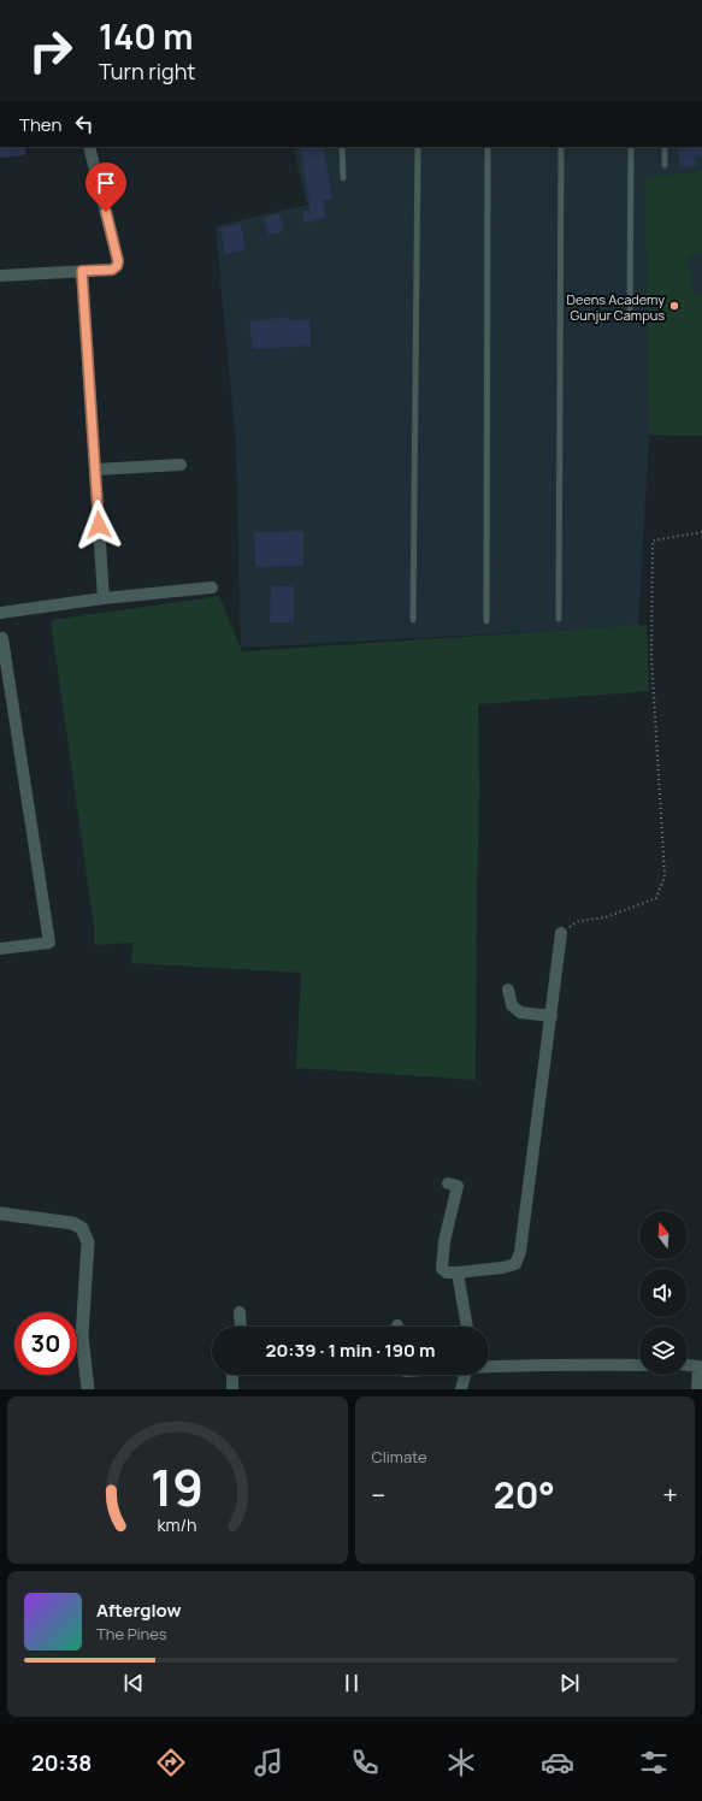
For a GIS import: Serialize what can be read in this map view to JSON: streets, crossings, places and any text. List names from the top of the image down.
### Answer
{
  "places": ["Deens Academy Gunjur Campus"],
  "north": "top",
  "page": {
    "turn": ["140 m", "Turn right"],
    "then": "Then",
    "limit": "30",
    "trip": "20:39 · 1 min · 190 m",
    "tile": "Climate",
    "heat": ["−", "20°", "+"],
    "song": ["Afterglow", "The Pines"],
    "tabs": "20:38",
    "gauge": ["19", "km/h"]
  }
}
